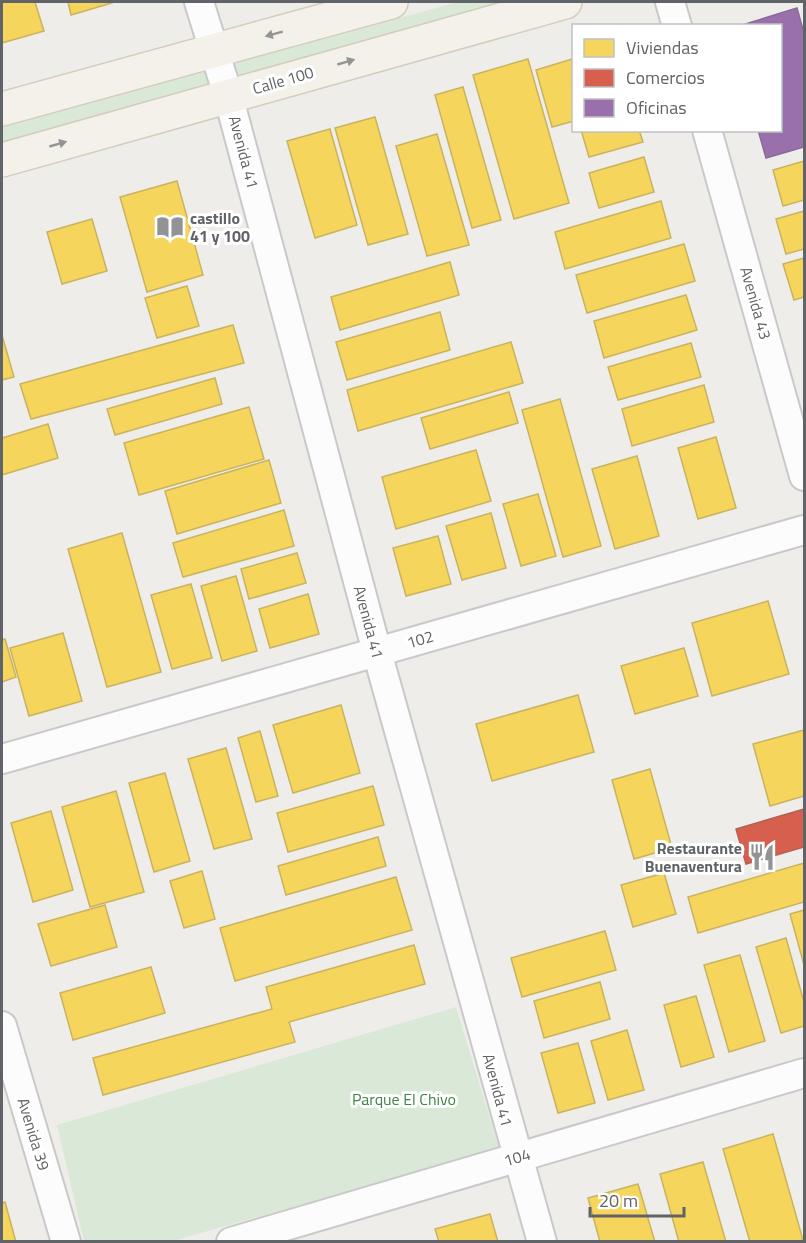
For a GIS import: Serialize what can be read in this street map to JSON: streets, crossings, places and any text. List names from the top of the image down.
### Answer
{
  "streets": {
    "main road": ["Calle 100"],
    "street": [
      "Avenida 41",
      "Avenida 43",
      "102",
      "Avenida 39",
      "104"
    ]
  },
  "crossings": [
    ["Calle 100", "Avenida 41"],
    ["Avenida 41", "102"],
    ["Avenida 41", "104"]
  ],
  "parks": ["Parque El Chivo"],
  "places": {
    "library": ["castillo 41 y 100"],
    "restaurant": ["Restaurante Buenaventura"]
  },
  "legend": ["Viviendas", "Comercios", "Oficinas"],
  "scale_bar": "20 m"
}
